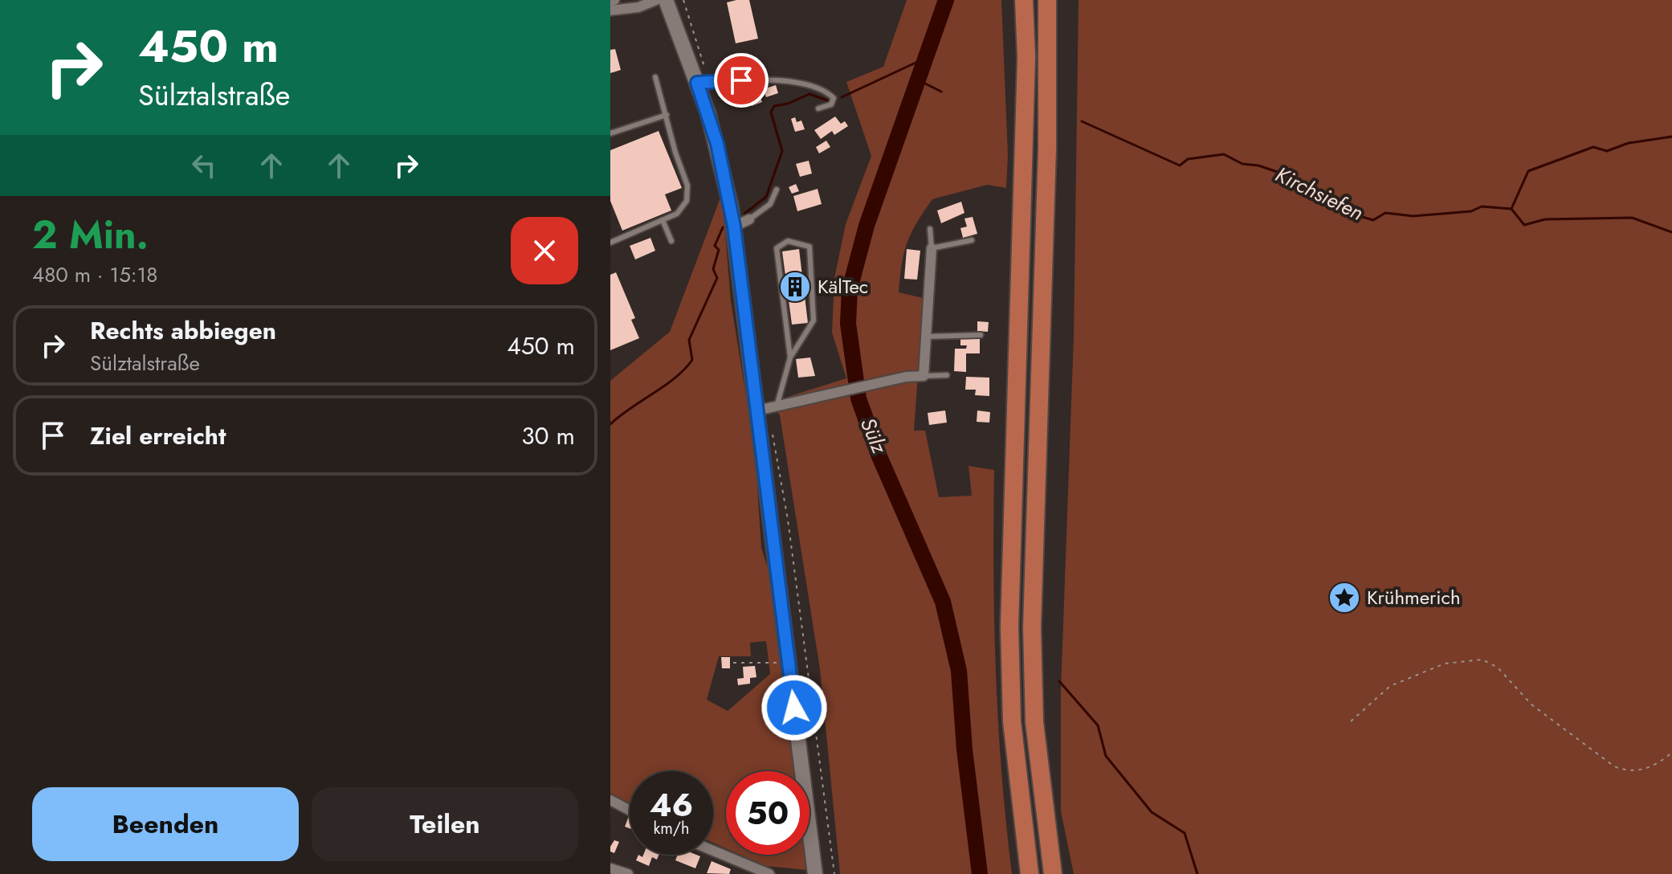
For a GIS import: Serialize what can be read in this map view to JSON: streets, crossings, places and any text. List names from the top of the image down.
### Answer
{
  "water": ["Kirchsiefen", "Sülz"],
  "places": {
    "building": ["KälTec"],
    "place": ["Krühmerich"]
  },
  "page": {
    "turn": ["450 m", "Sülztalstraße"],
    "heading": ["2 Min.", "480 m · 15:18"],
    "list": [
      {
        "name": "Rechts abbiegen",
        "note": "Sülztalstraße",
        "value": "450 m"
      },
      {
        "name": "Ziel erreicht",
        "value": "30 m"
      }
    ],
    "speed": "46 km/h",
    "limit": "50",
    "buttons": ["Beenden", "Teilen"]
  }
}
